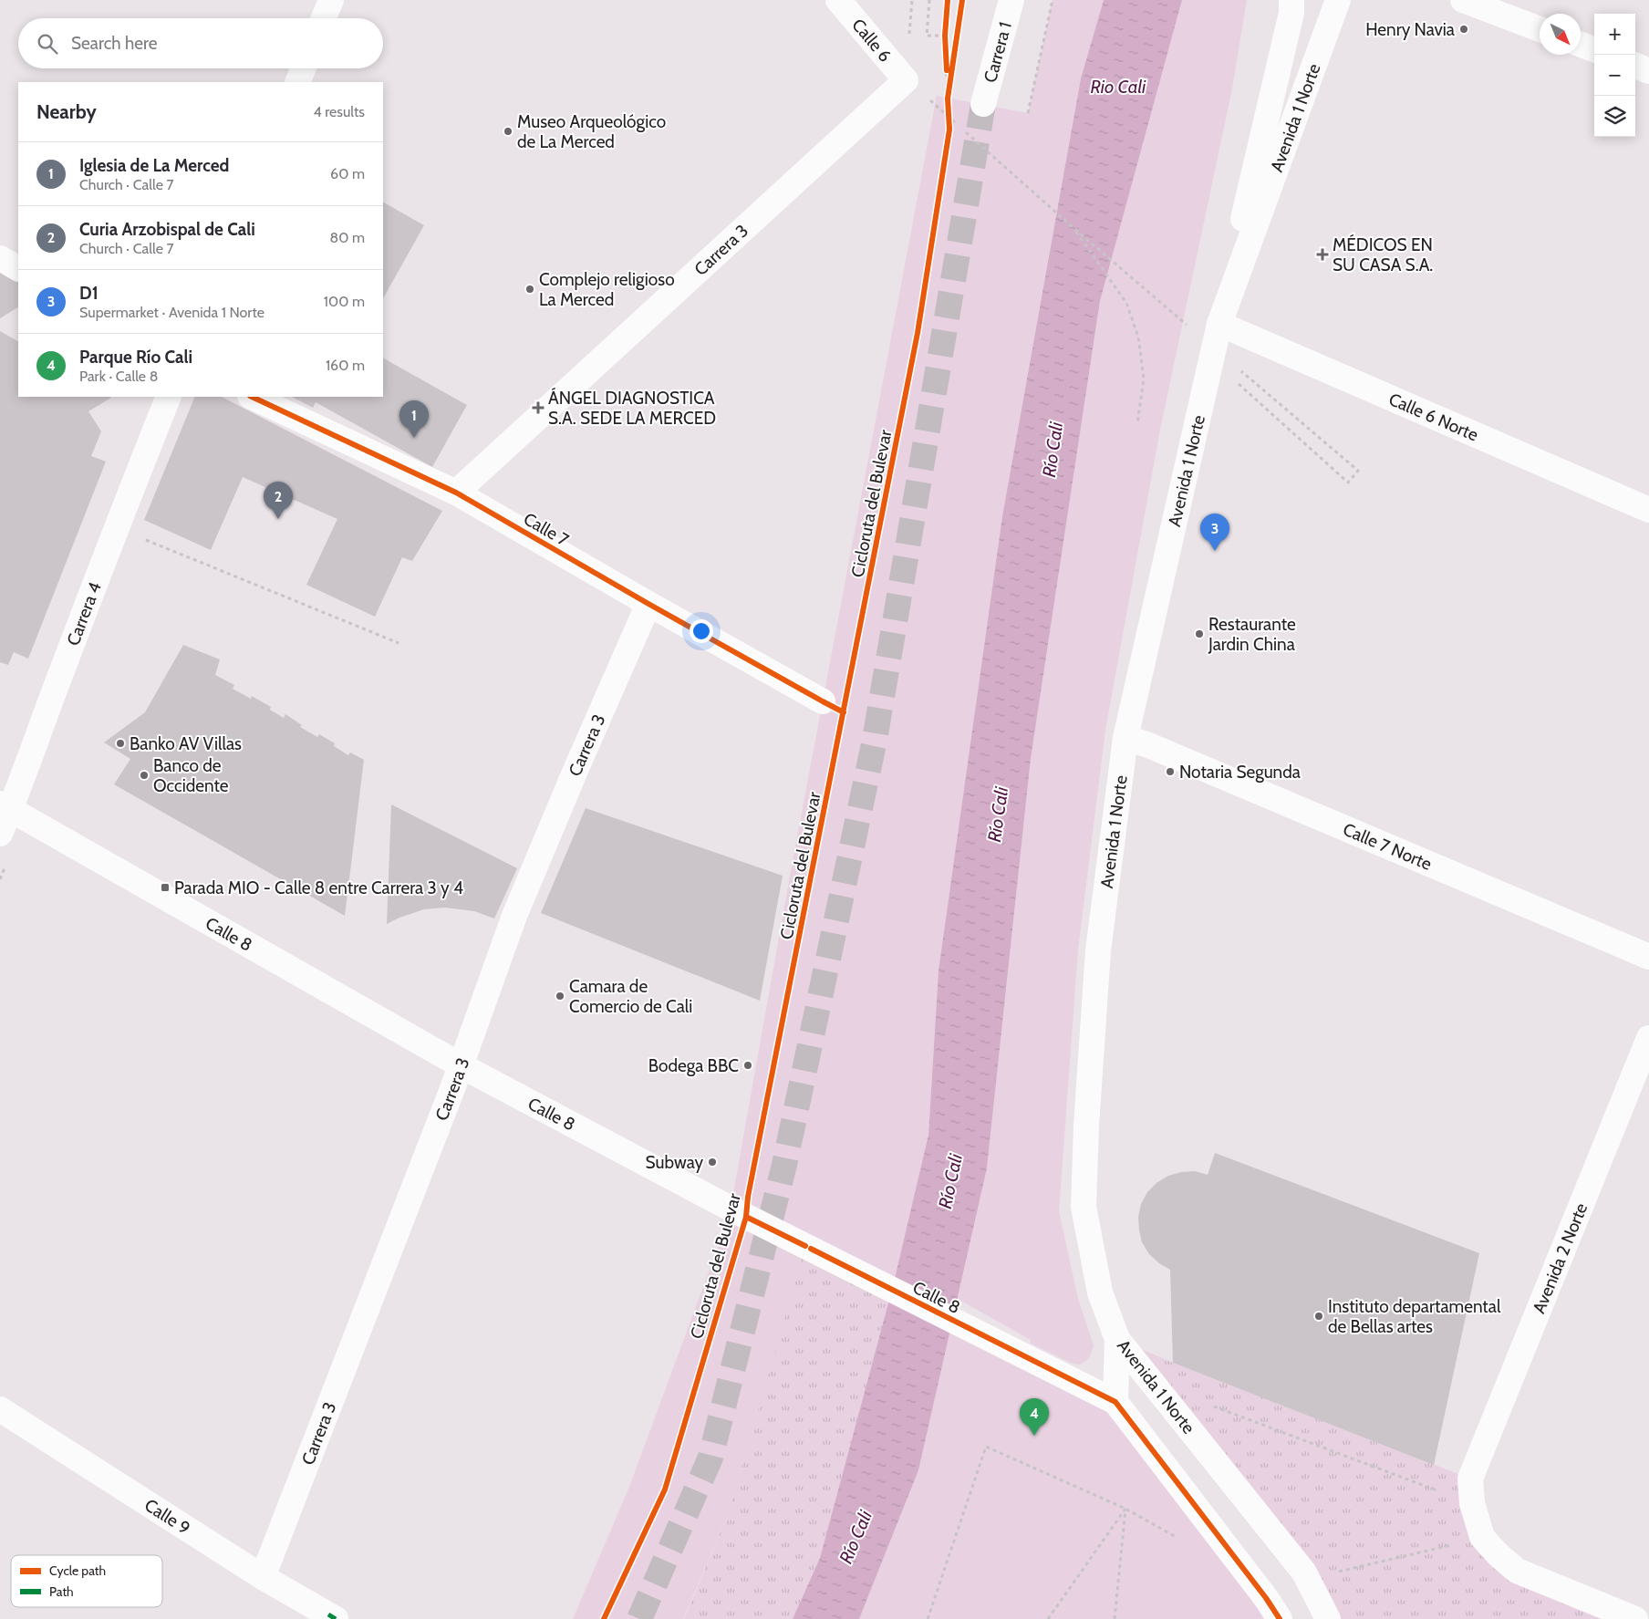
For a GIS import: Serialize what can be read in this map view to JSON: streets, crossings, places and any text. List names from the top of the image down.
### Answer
{
  "streets": {
    "street": [
      "Calle 6",
      "Carrera 1",
      "Avenida 1 Norte",
      "Carrera 3",
      "Calle 6 Norte",
      "Calle 7",
      "Carrera 4",
      "Calle 7 Norte",
      "Calle 8",
      "Avenida 2 Norte",
      "Calle 9"
    ],
    "cycle path": ["Cicloruta del Bulevar"]
  },
  "crossings": [
    ["Calle 6", "Carrera 3"],
    ["Avenida 1 Norte", "Calle 6 Norte"],
    ["Avenida 1 Norte", "Calle 7 Norte"],
    ["Carrera 3", "Calle 7"],
    ["Carrera 3", "Calle 8"],
    ["Carrera 3", "Calle 9"],
    ["Carrera 4", "Calle 8"]
  ],
  "water": ["Rio Cali", "Río Cali"],
  "places": {
    "other": [
      "Henry Navia",
      "Museo Arqueológico de La Merced",
      "Complejo religioso La Merced",
      "Restaurante Jardin China",
      "Banko AV Villas",
      "Notaria Segunda",
      "Banco de Occidente",
      "Camara de Comercio de Cali",
      "Bodega BBC",
      "Subway",
      "Instituto departamental de Bellas artes"
    ],
    "health": ["MÉDICOS EN SU CASA S.A.", "ÁNGEL DIAGNOSTICA S.A. SEDE LA MERCED"],
    "transit": ["Parada MIO - Calle 8 entre Carrera 3 y 4"]
  },
  "legend": ["Cycle path", "Path"],
  "north": "bottom right",
  "page": {
    "map_buttons": ["+", "−"],
    "search": "Search here",
    "heading": ["Nearby", "4 results"],
    "list": [
      {
        "mark": "1",
        "name": "Iglesia de La Merced",
        "note": "Church · Calle 7",
        "value": "60 m"
      },
      {
        "mark": "2",
        "name": "Curia Arzobispal de Cali",
        "note": "Church · Calle 7",
        "value": "80 m"
      },
      {
        "mark": "3",
        "name": "D1",
        "note": "Supermarket · Avenida 1 Norte",
        "value": "100 m"
      },
      {
        "mark": "4",
        "name": "Parque Río Cali",
        "note": "Park · Calle 8",
        "value": "160 m"
      }
    ],
    "pins": [
      "1",
      "2",
      "3",
      "4"
    ]
  }
}
